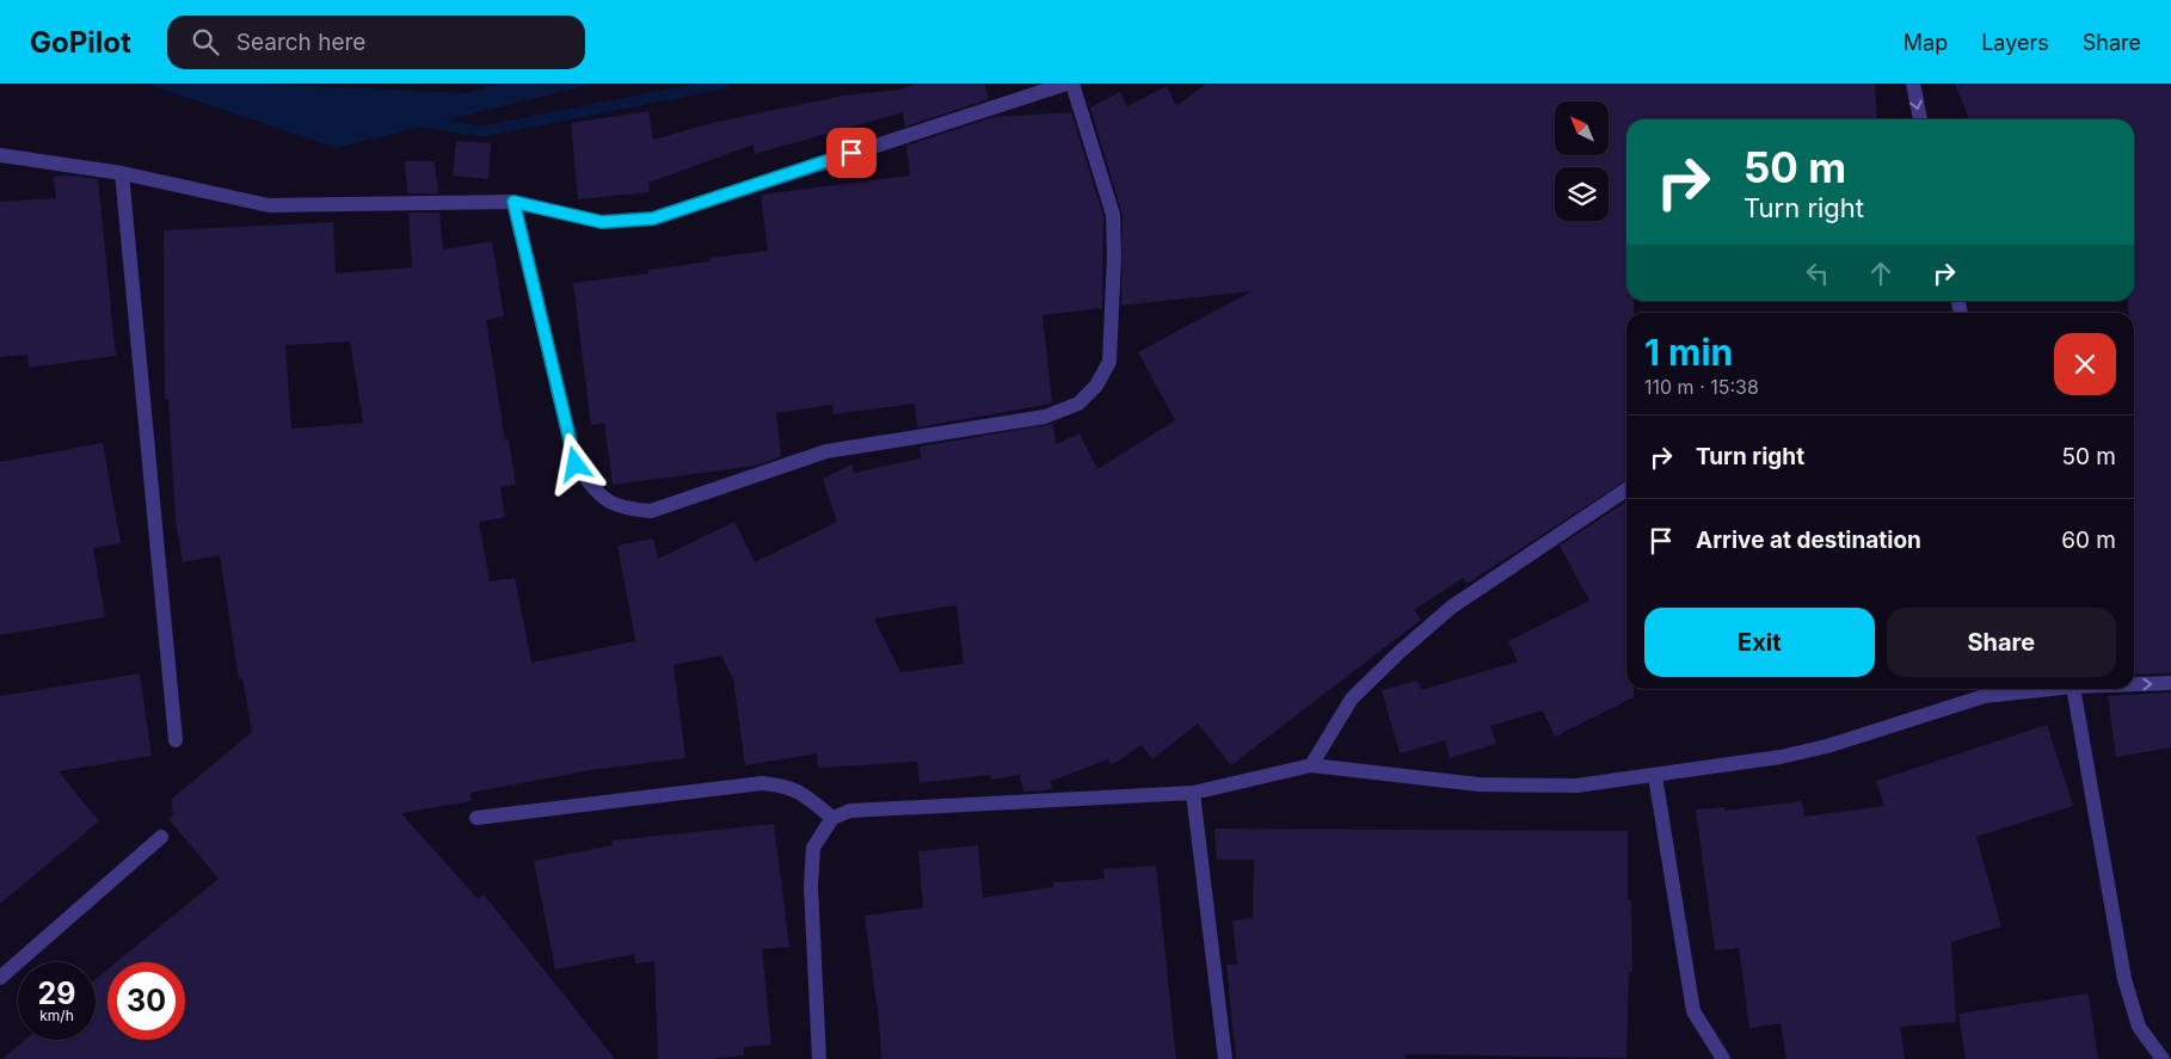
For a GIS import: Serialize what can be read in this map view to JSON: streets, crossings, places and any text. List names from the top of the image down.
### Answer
{
  "north": "top left",
  "page": {
    "header": "GoPilot",
    "search": "Search here",
    "nav": ["Map", "Layers", "Share"],
    "turn": ["50 m", "Turn right"],
    "heading": ["1 min", "110 m · 15:38"],
    "list": [
      {
        "name": "Turn right",
        "value": "50 m"
      },
      {
        "name": "Arrive at destination",
        "value": "60 m"
      }
    ],
    "buttons": ["Exit", "Share"],
    "speed": "29 km/h",
    "limit": "30"
  }
}
